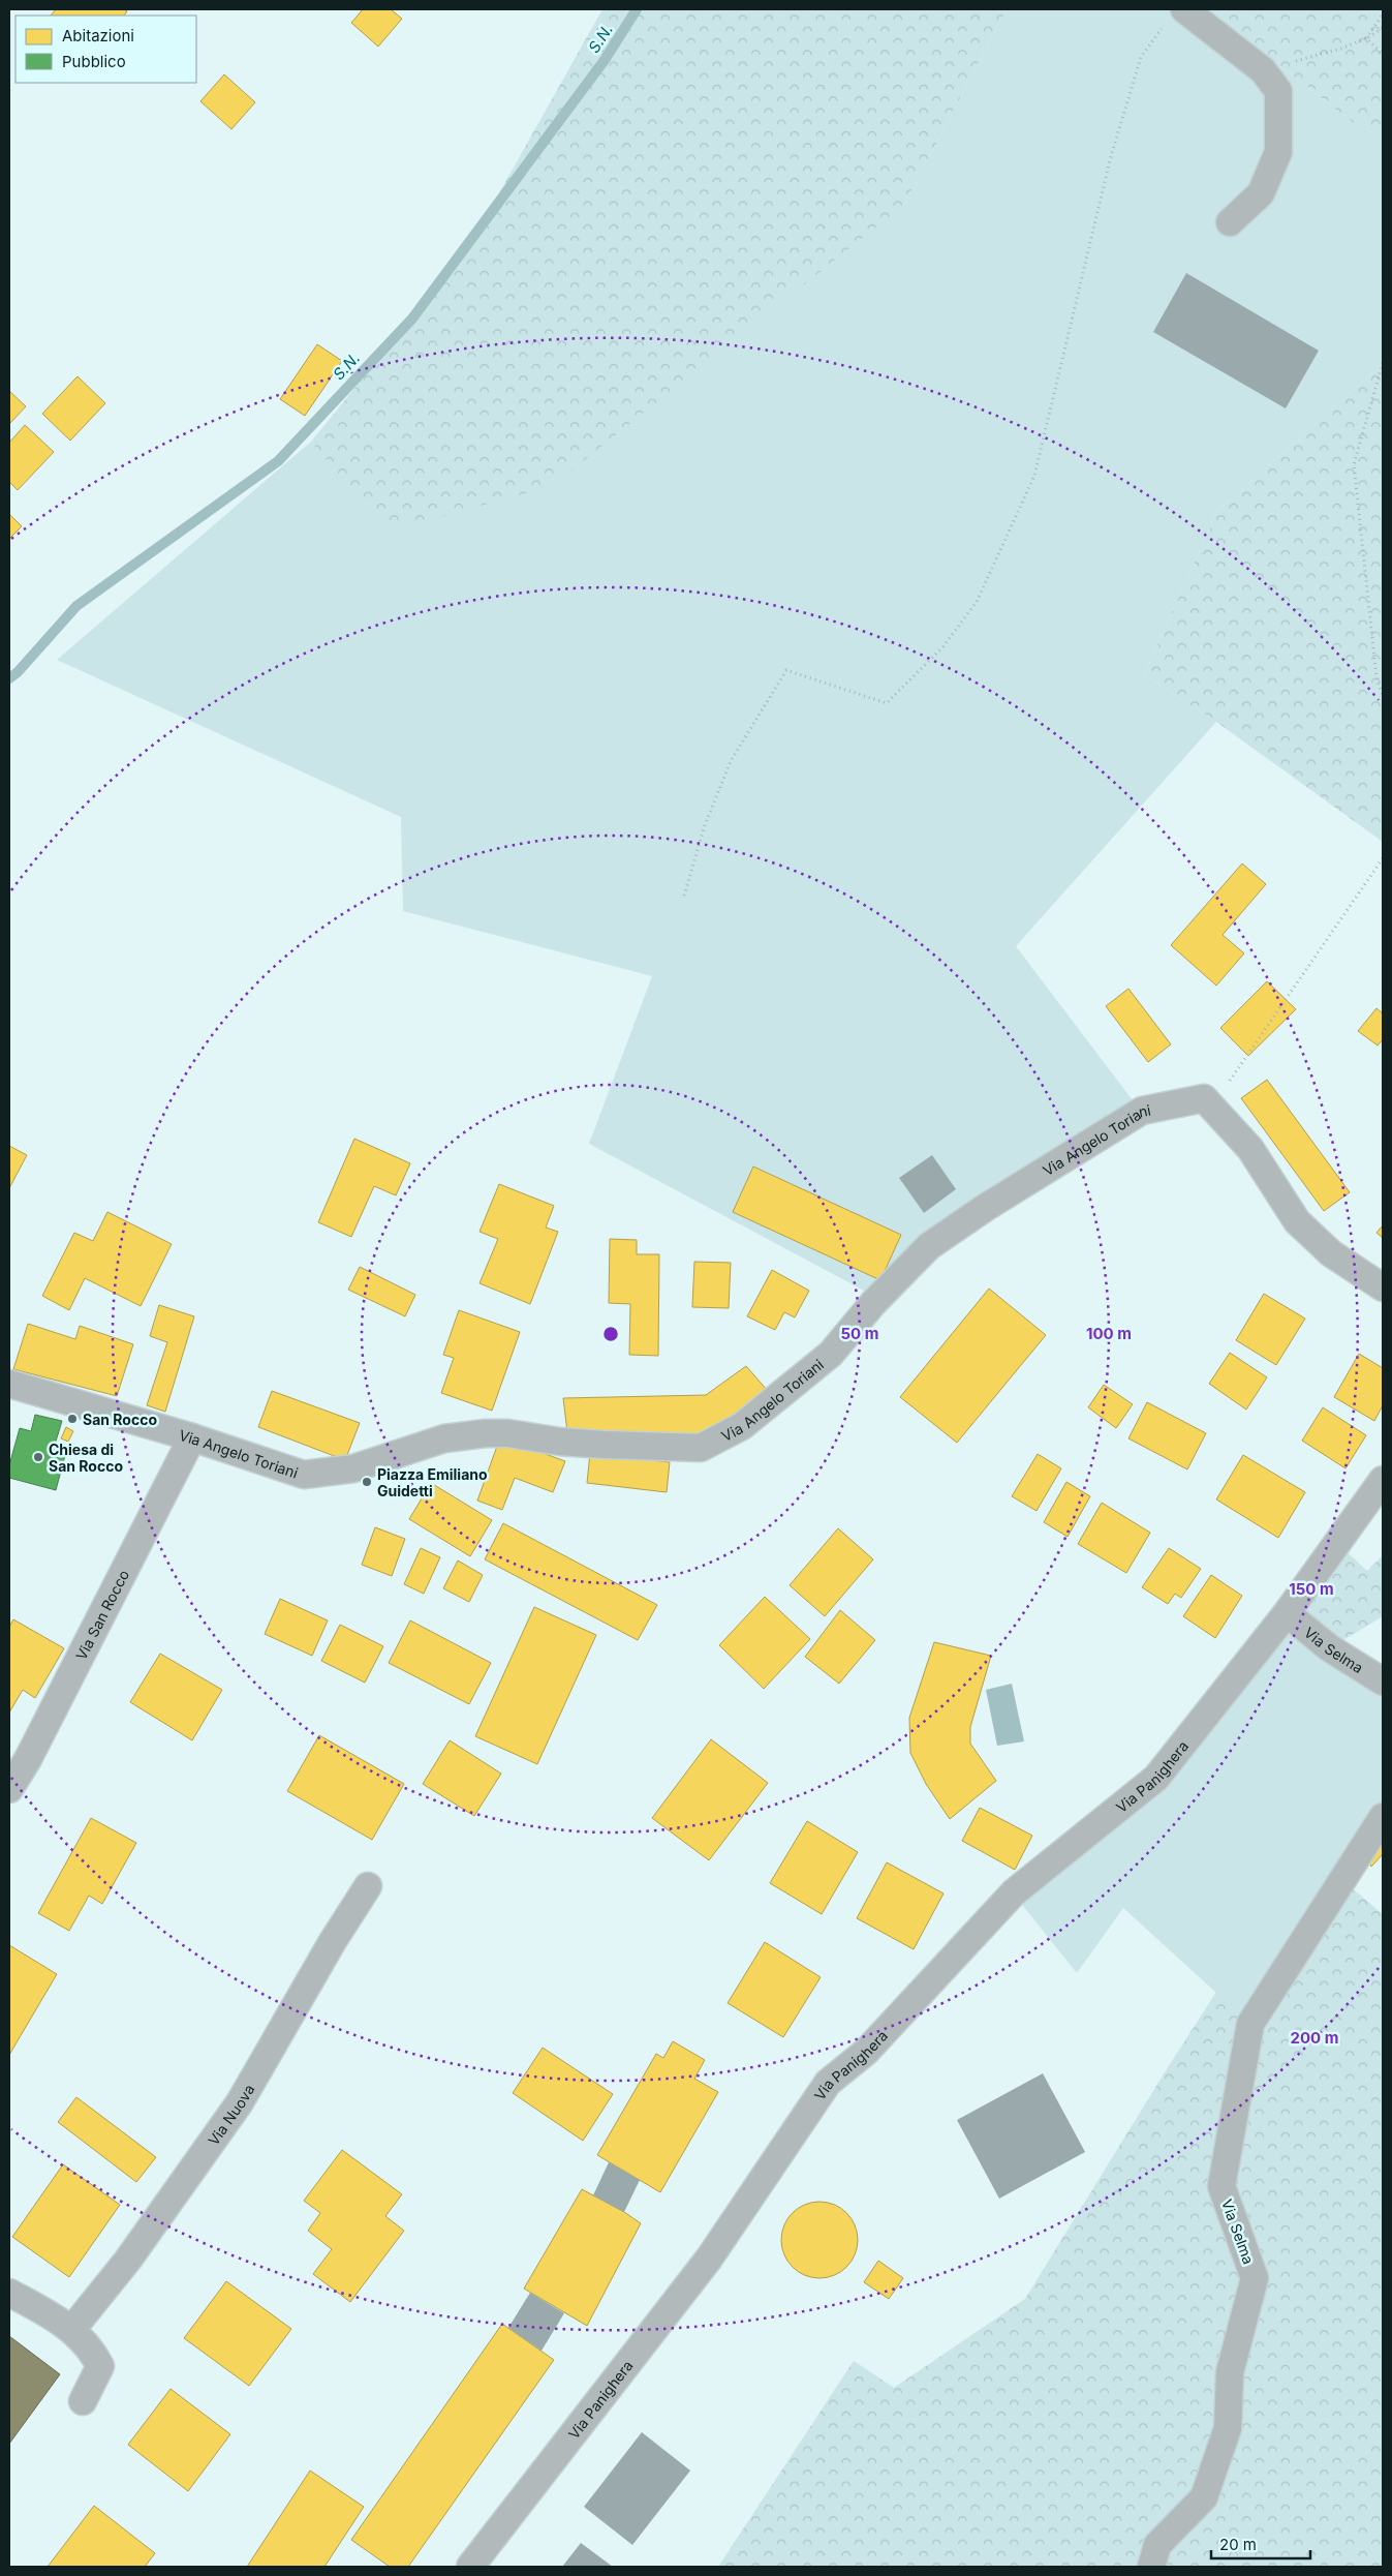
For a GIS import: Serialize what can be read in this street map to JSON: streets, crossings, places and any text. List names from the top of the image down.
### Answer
{
  "streets": {
    "street": [
      "Via Angelo Toriani",
      "Via San Rocco",
      "Via Selma",
      "Via Panighera",
      "Via Nuova"
    ]
  },
  "crossings": [
    ["Via Angelo Toriani", "Via San Rocco"],
    ["Via Selma", "Via Panighera"]
  ],
  "water": ["S.N."],
  "places": ["San Rocco", "Chiesa di San Rocco", "Piazza Emiliano Guidetti"],
  "legend": ["Abitazioni", "Pubblico"],
  "scale_bar": "20 m",
  "rings": [
    "50 m",
    "100 m",
    "150 m",
    "200 m"
  ]
}
